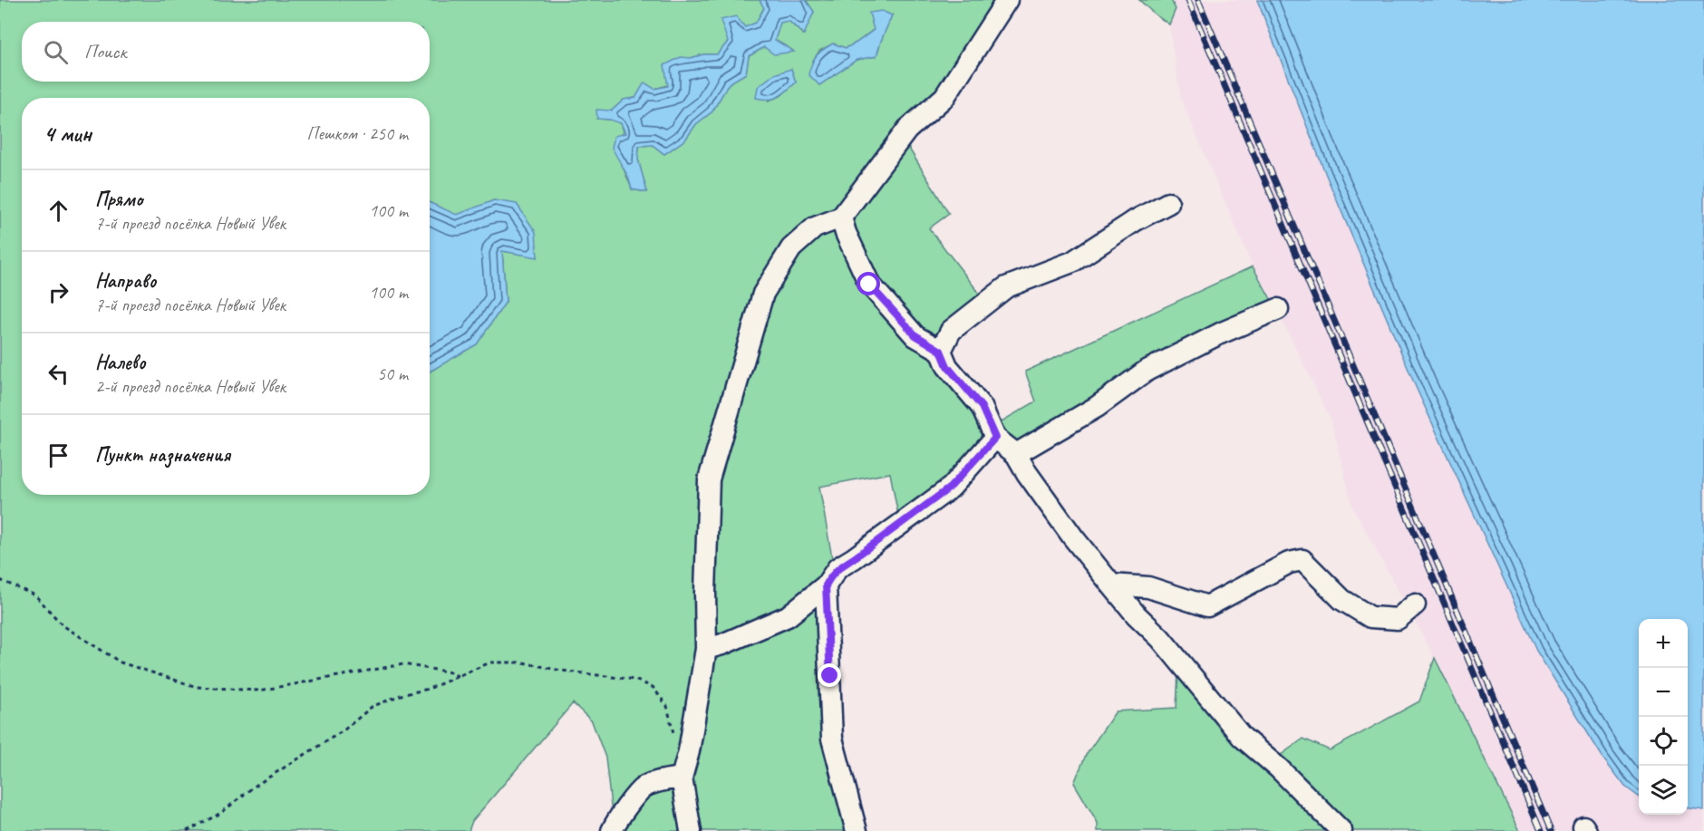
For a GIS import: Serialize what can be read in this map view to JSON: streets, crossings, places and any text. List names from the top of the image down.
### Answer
{
  "page": {
    "search": "Поиск",
    "heading": ["4 мин", "Пешком · 250 m"],
    "list": [
      ["Прямо", "7-й проезд посёлка Новый Увек", "100 m"],
      ["Направо", "7-й проезд посёлка Новый Увек", "100 m"],
      ["Налево", "2-й проезд посёлка Новый Увек", "50 m"],
      "Пункт назначения"
    ],
    "map_buttons": ["+", "−"]
  }
}
